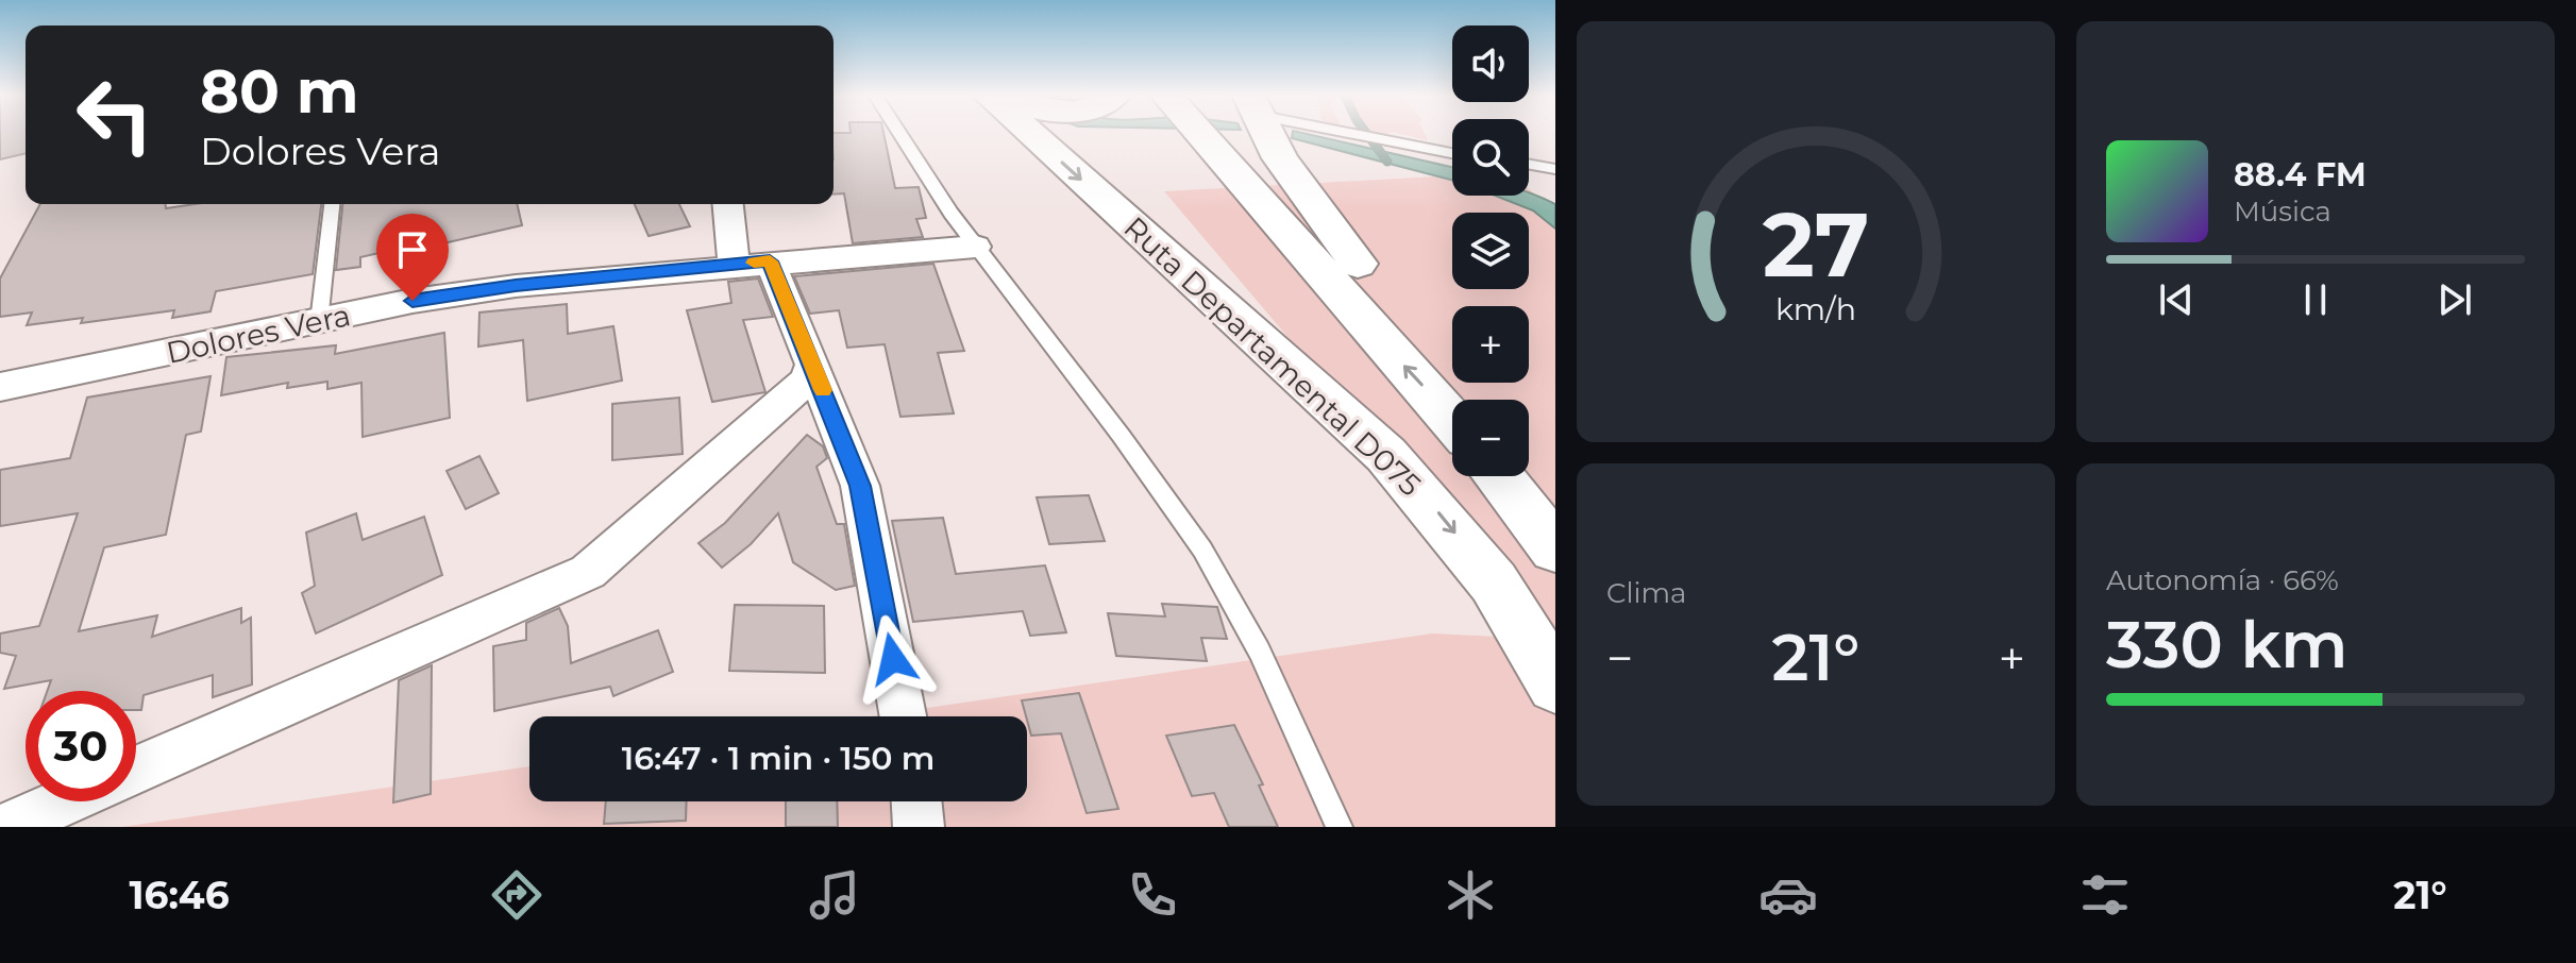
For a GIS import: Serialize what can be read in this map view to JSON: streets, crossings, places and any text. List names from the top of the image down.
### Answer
{
  "streets": {
    "main road": ["Ruta Departamental D075"],
    "street": ["Dolores Vera"]
  },
  "page": {
    "map_buttons": ["+", "−"],
    "turn": ["80 m", "Dolores Vera"],
    "song": ["88.4 FM", "Música"],
    "tile": [
      "Clima",
      ["Autonomía · 66%", "330 km"]
    ],
    "heat": ["−", "21°", "+"],
    "limit": "30",
    "trip": "16:47 · 1 min · 150 m",
    "tabs": ["16:46", "21°"],
    "gauge": ["27", "km/h"]
  }
}
